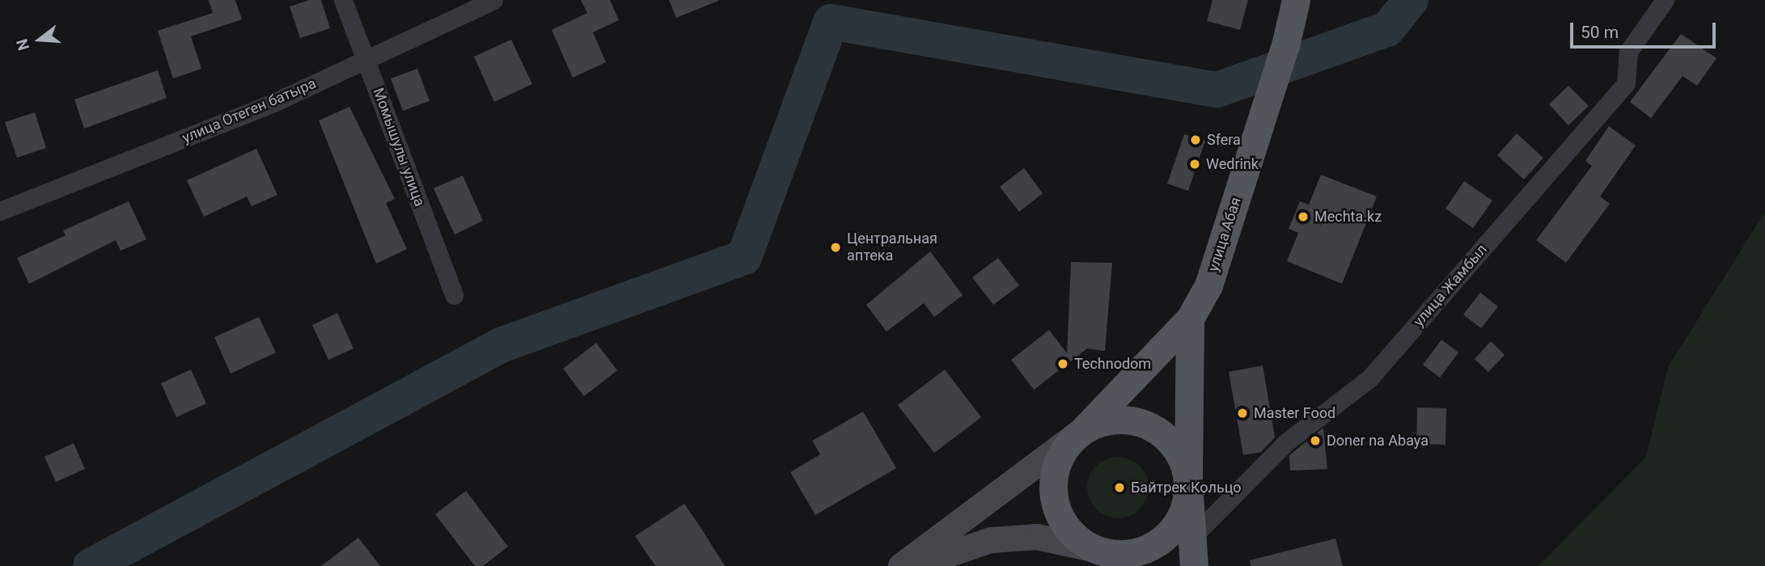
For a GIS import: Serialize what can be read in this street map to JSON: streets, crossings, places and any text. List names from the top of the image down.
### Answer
{
  "streets": {
    "main road": ["улица Абая"],
    "street": ["улица Отеген батыра", "Момышулы улица", "улица Жамбыл"]
  },
  "crossings": [
    ["улица Отеген батыра", "Момышулы улица"]
  ],
  "places": [
    "Sfera",
    "Wedrink",
    "Mechta.kz",
    "Центральная аптека",
    "Technodom",
    "Master Food",
    "Doner na Abaya",
    "Байтрек Кольцо"
  ],
  "scale_bar": "50 m",
  "north": "left"
}
